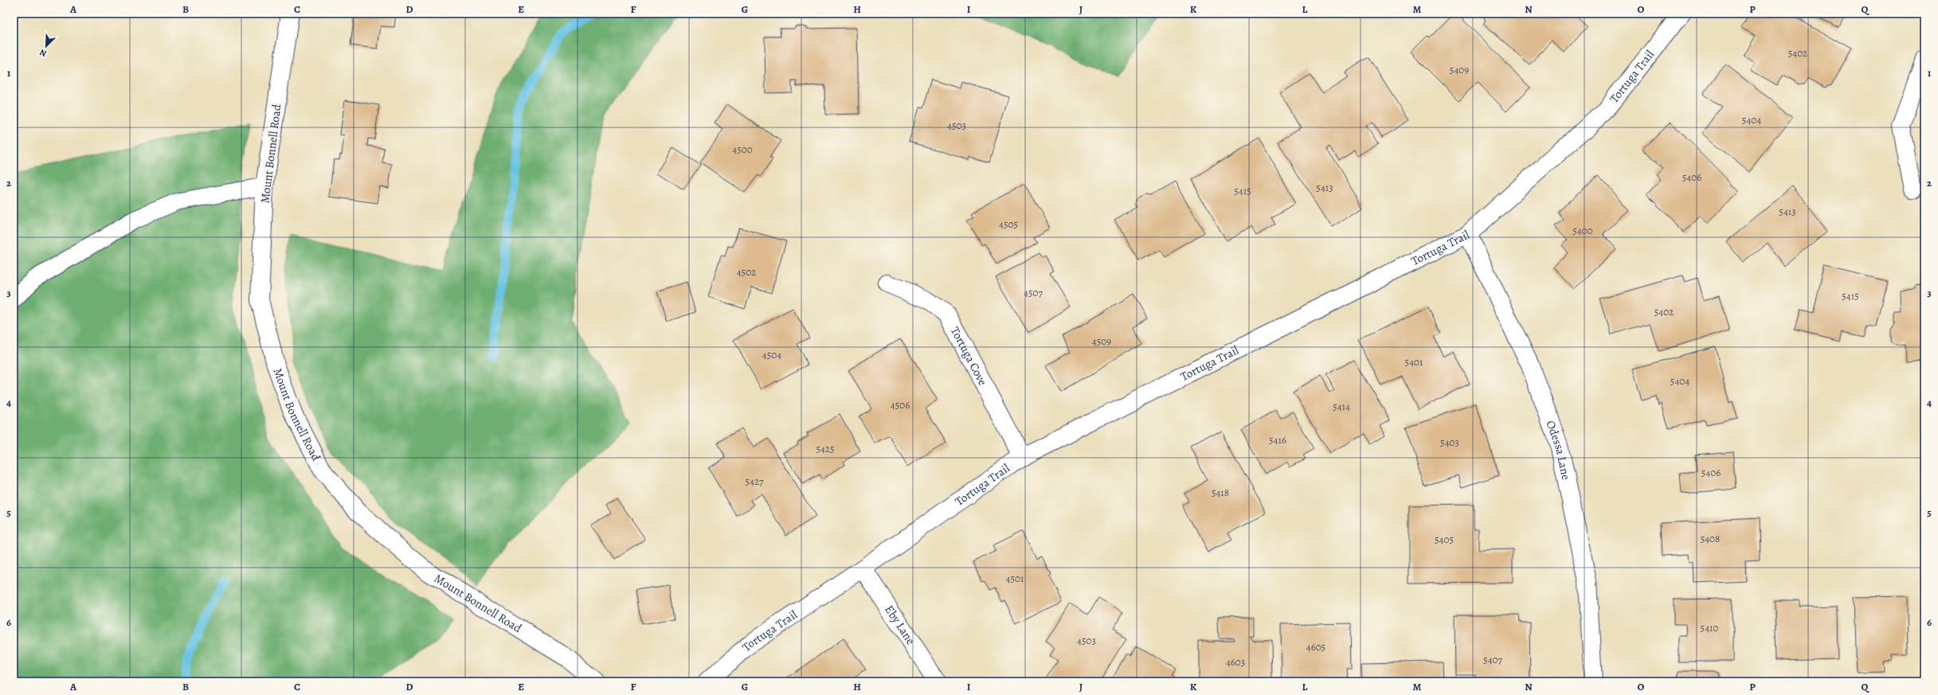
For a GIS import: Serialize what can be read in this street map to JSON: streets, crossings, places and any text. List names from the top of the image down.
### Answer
{
  "streets": {
    "street": [
      "Tortuga Trail",
      "Mount Bonnell Road",
      "Tortuga Cove",
      "Odessa Lane",
      "Eby Lane"
    ]
  },
  "crossings": [
    ["Tortuga Trail", "Tortuga Cove"],
    ["Tortuga Trail", "Odessa Lane"],
    ["Tortuga Trail", "Eby Lane"]
  ],
  "house_numbers": [
    "5402",
    "5409",
    "5404",
    "4503",
    "4500",
    "5406",
    "5413",
    "5415",
    "5413",
    "4505",
    "5400",
    "4502",
    "4507",
    "5415",
    "5402",
    "4509",
    "4504",
    "5401",
    "5404",
    "4506",
    "5414",
    "5416",
    "5403",
    "5425",
    "5406",
    "5427",
    "5418",
    "5408",
    "5405",
    "4501",
    "5410",
    "4503",
    "4605",
    "5407",
    "4603"
  ],
  "north": "bottom left",
  "grid": {
    "columns": [
      "A",
      "B",
      "C",
      "D",
      "E",
      "F",
      "G",
      "H",
      "I",
      "J",
      "K",
      "L",
      "M",
      "N",
      "O",
      "P",
      "Q"
    ],
    "rows": [
      "1",
      "2",
      "3",
      "4",
      "5",
      "6"
    ]
  }
}
